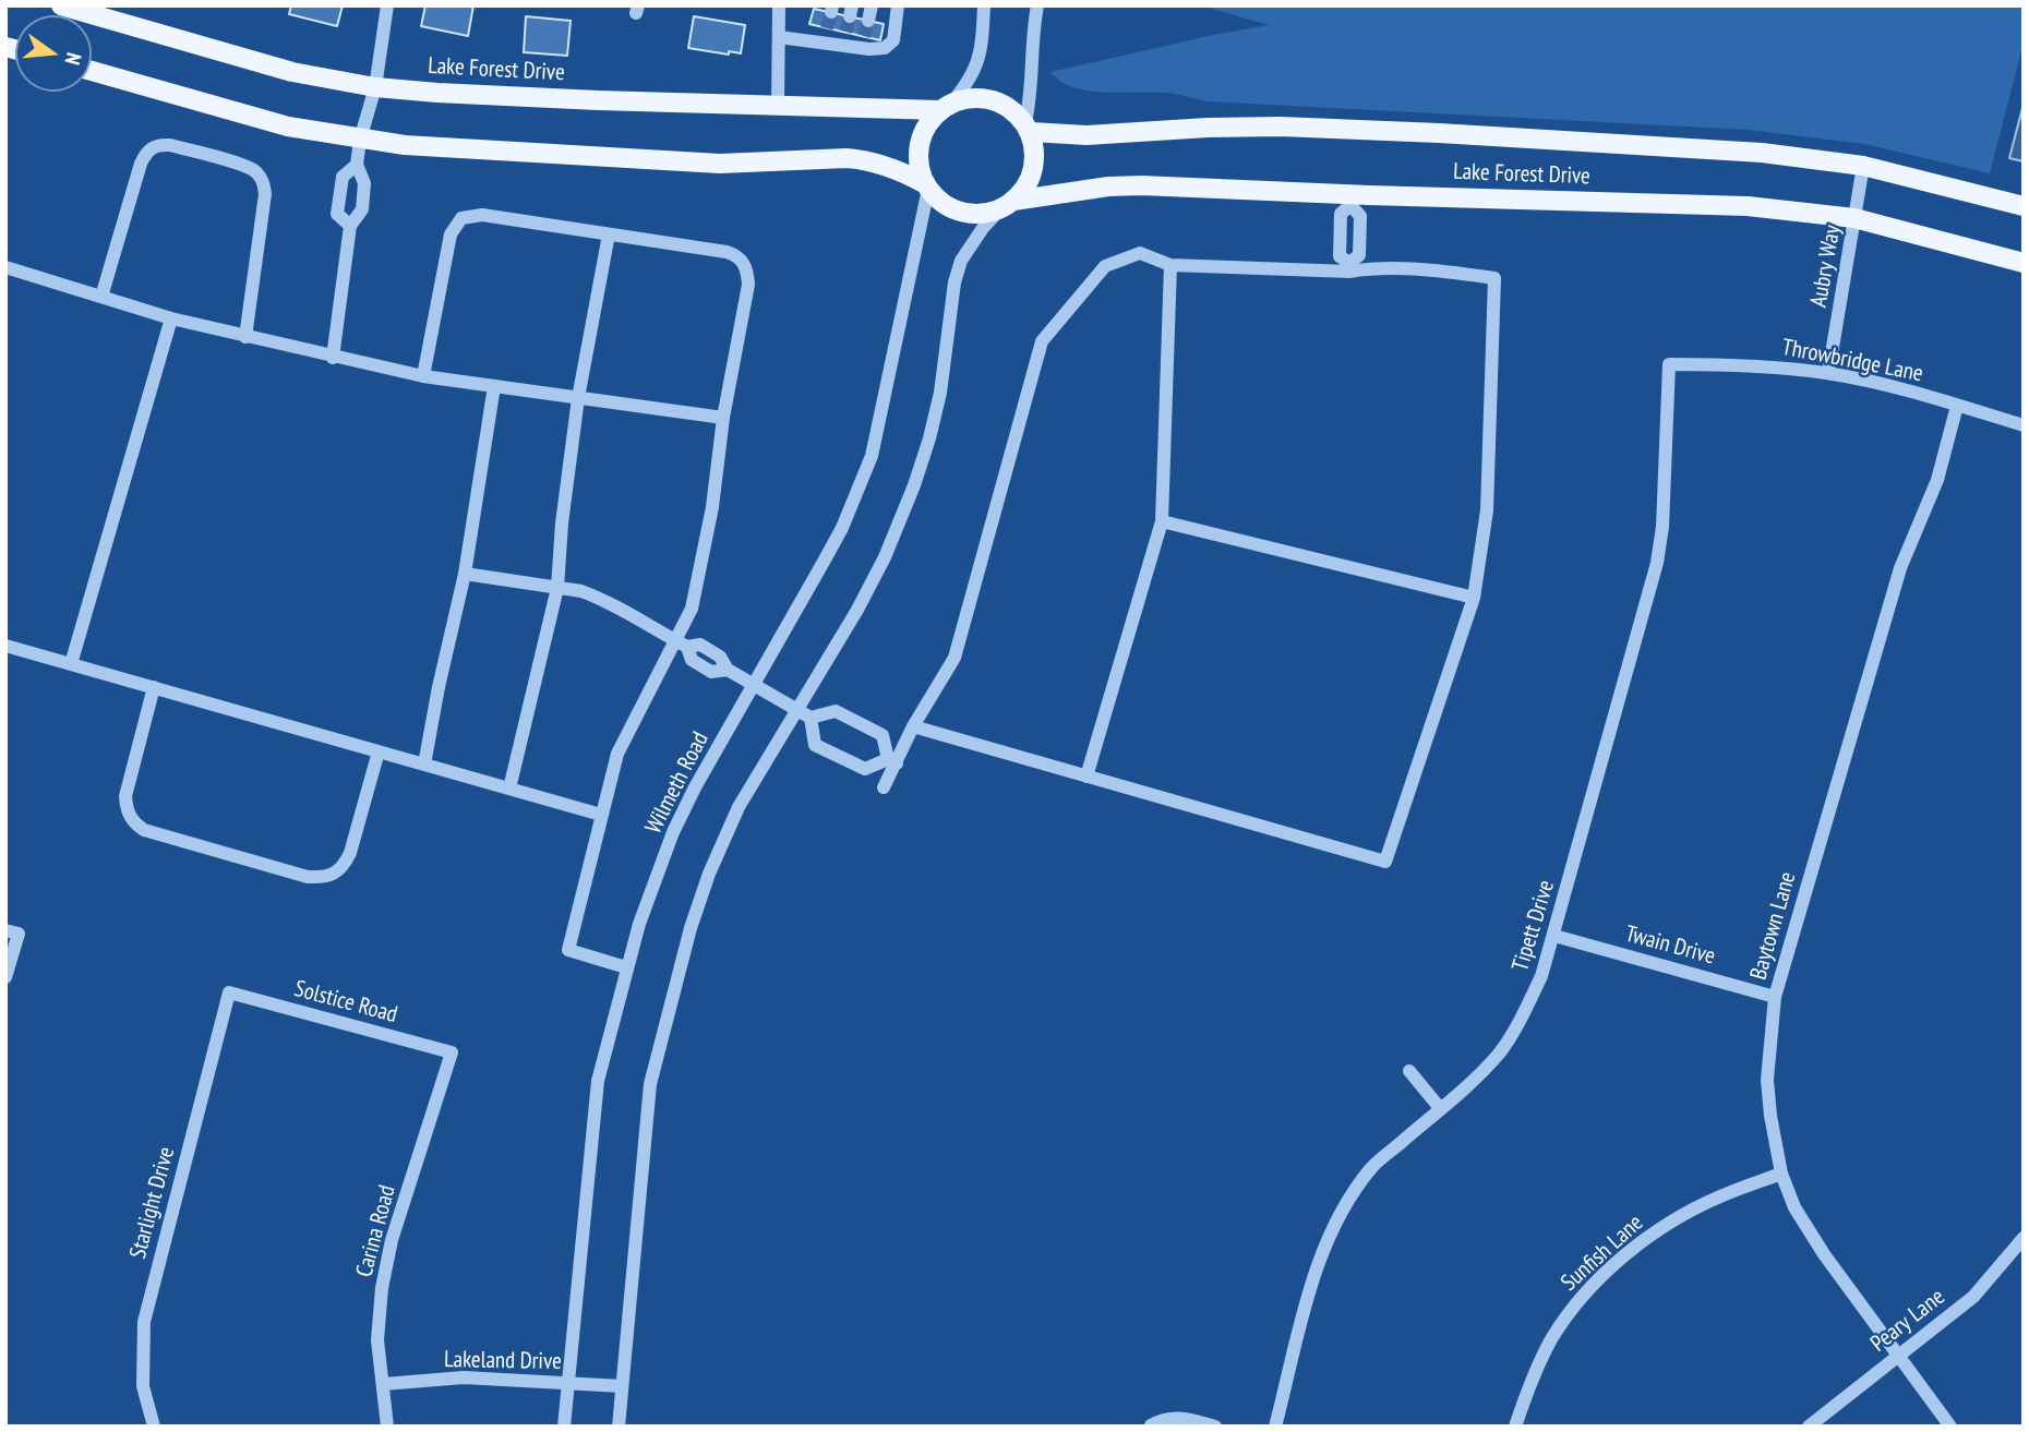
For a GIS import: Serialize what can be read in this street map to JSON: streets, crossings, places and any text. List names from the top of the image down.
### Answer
{
  "streets": {
    "main road": ["Lake Forest Drive"],
    "street": [
      "Aubry Way",
      "Throwbridge Lane",
      "Wilmeth Road",
      "Tipett Drive",
      "Baytown Lane",
      "Twain Drive",
      "Solstice Road",
      "Starlight Drive",
      "Carina Road",
      "Sunfish Lane",
      "Peary Lane",
      "Lakeland Drive"
    ]
  },
  "crossings": [
    ["Lake Forest Drive", "Aubry Way"],
    ["Lake Forest Drive", "Wilmeth Road"],
    ["Aubry Way", "Throwbridge Lane"],
    ["Throwbridge Lane", "Tipett Drive"],
    ["Throwbridge Lane", "Baytown Lane"],
    ["Wilmeth Road", "Lakeland Drive"],
    ["Tipett Drive", "Twain Drive"],
    ["Baytown Lane", "Twain Drive"],
    ["Baytown Lane", "Sunfish Lane"],
    ["Baytown Lane", "Peary Lane"],
    ["Solstice Road", "Starlight Drive"],
    ["Solstice Road", "Carina Road"],
    ["Carina Road", "Lakeland Drive"]
  ],
  "north": "right"
}
